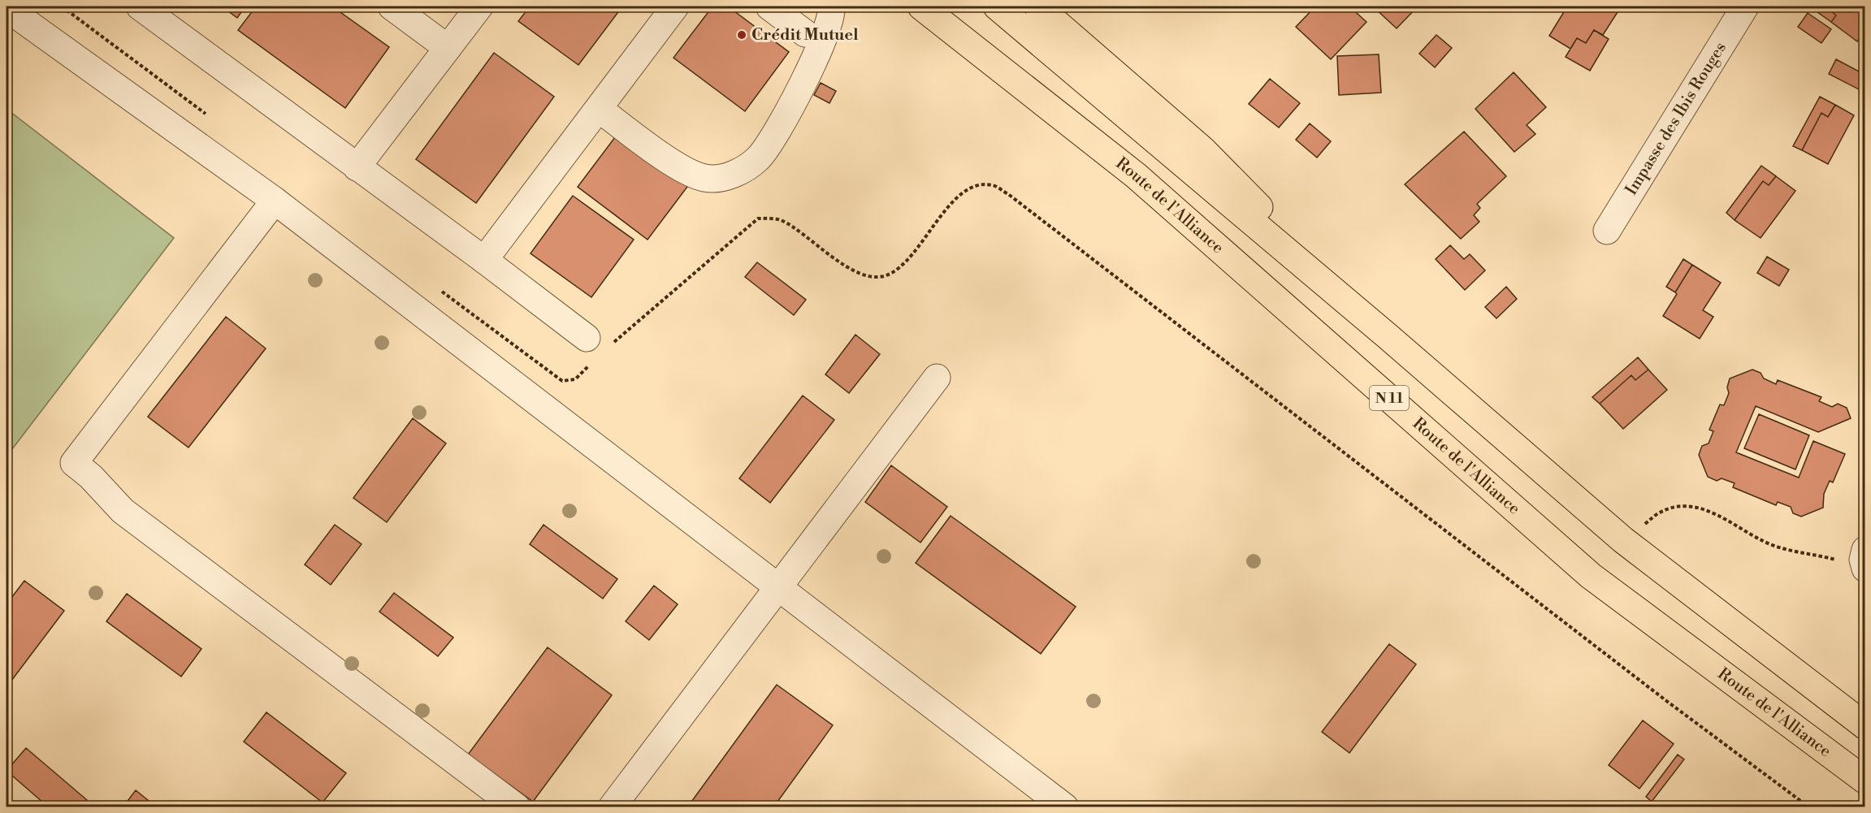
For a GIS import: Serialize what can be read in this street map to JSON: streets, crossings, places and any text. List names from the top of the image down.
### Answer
{
  "streets": {
    "highway": ["Route de l'Alliance", "N 11"],
    "street": ["Impasse des Ibis Rouges"]
  },
  "places": ["Crédit Mutuel"]
}
